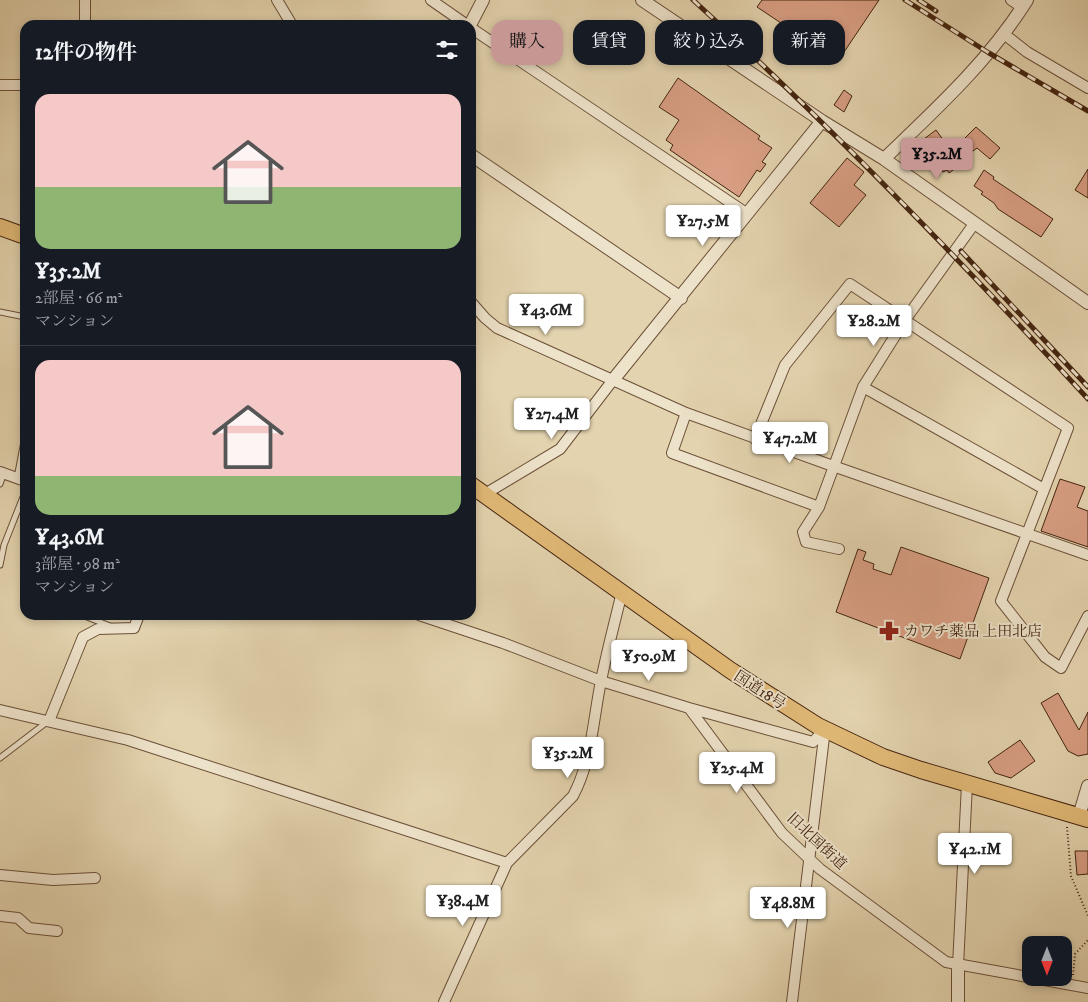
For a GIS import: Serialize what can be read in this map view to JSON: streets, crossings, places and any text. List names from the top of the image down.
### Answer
{
  "streets": {
    "highway": ["国道18号"],
    "street": ["旧北国街道"]
  },
  "places": {
    "pharmacy": ["カワチ薬品 上田北店"]
  },
  "north": "bottom",
  "page": {
    "chip": [
      "購入",
      "賃貸",
      "絞り込み",
      "新着"
    ],
    "heading": "12件の物件",
    "list": [
      {
        "name": "¥35.2M",
        "note": "2部屋 · 66 m² · マンション"
      },
      {
        "name": "¥43.6M",
        "note": "3部屋 · 98 m² · マンション"
      }
    ],
    "price": [
      "¥35.2M",
      "¥27.5M",
      "¥43.6M",
      "¥28.2M",
      "¥27.4M",
      "¥47.2M",
      "¥50.9M",
      "¥35.2M",
      "¥25.4M",
      "¥42.1M",
      "¥38.4M",
      "¥48.8M"
    ]
  }
}
